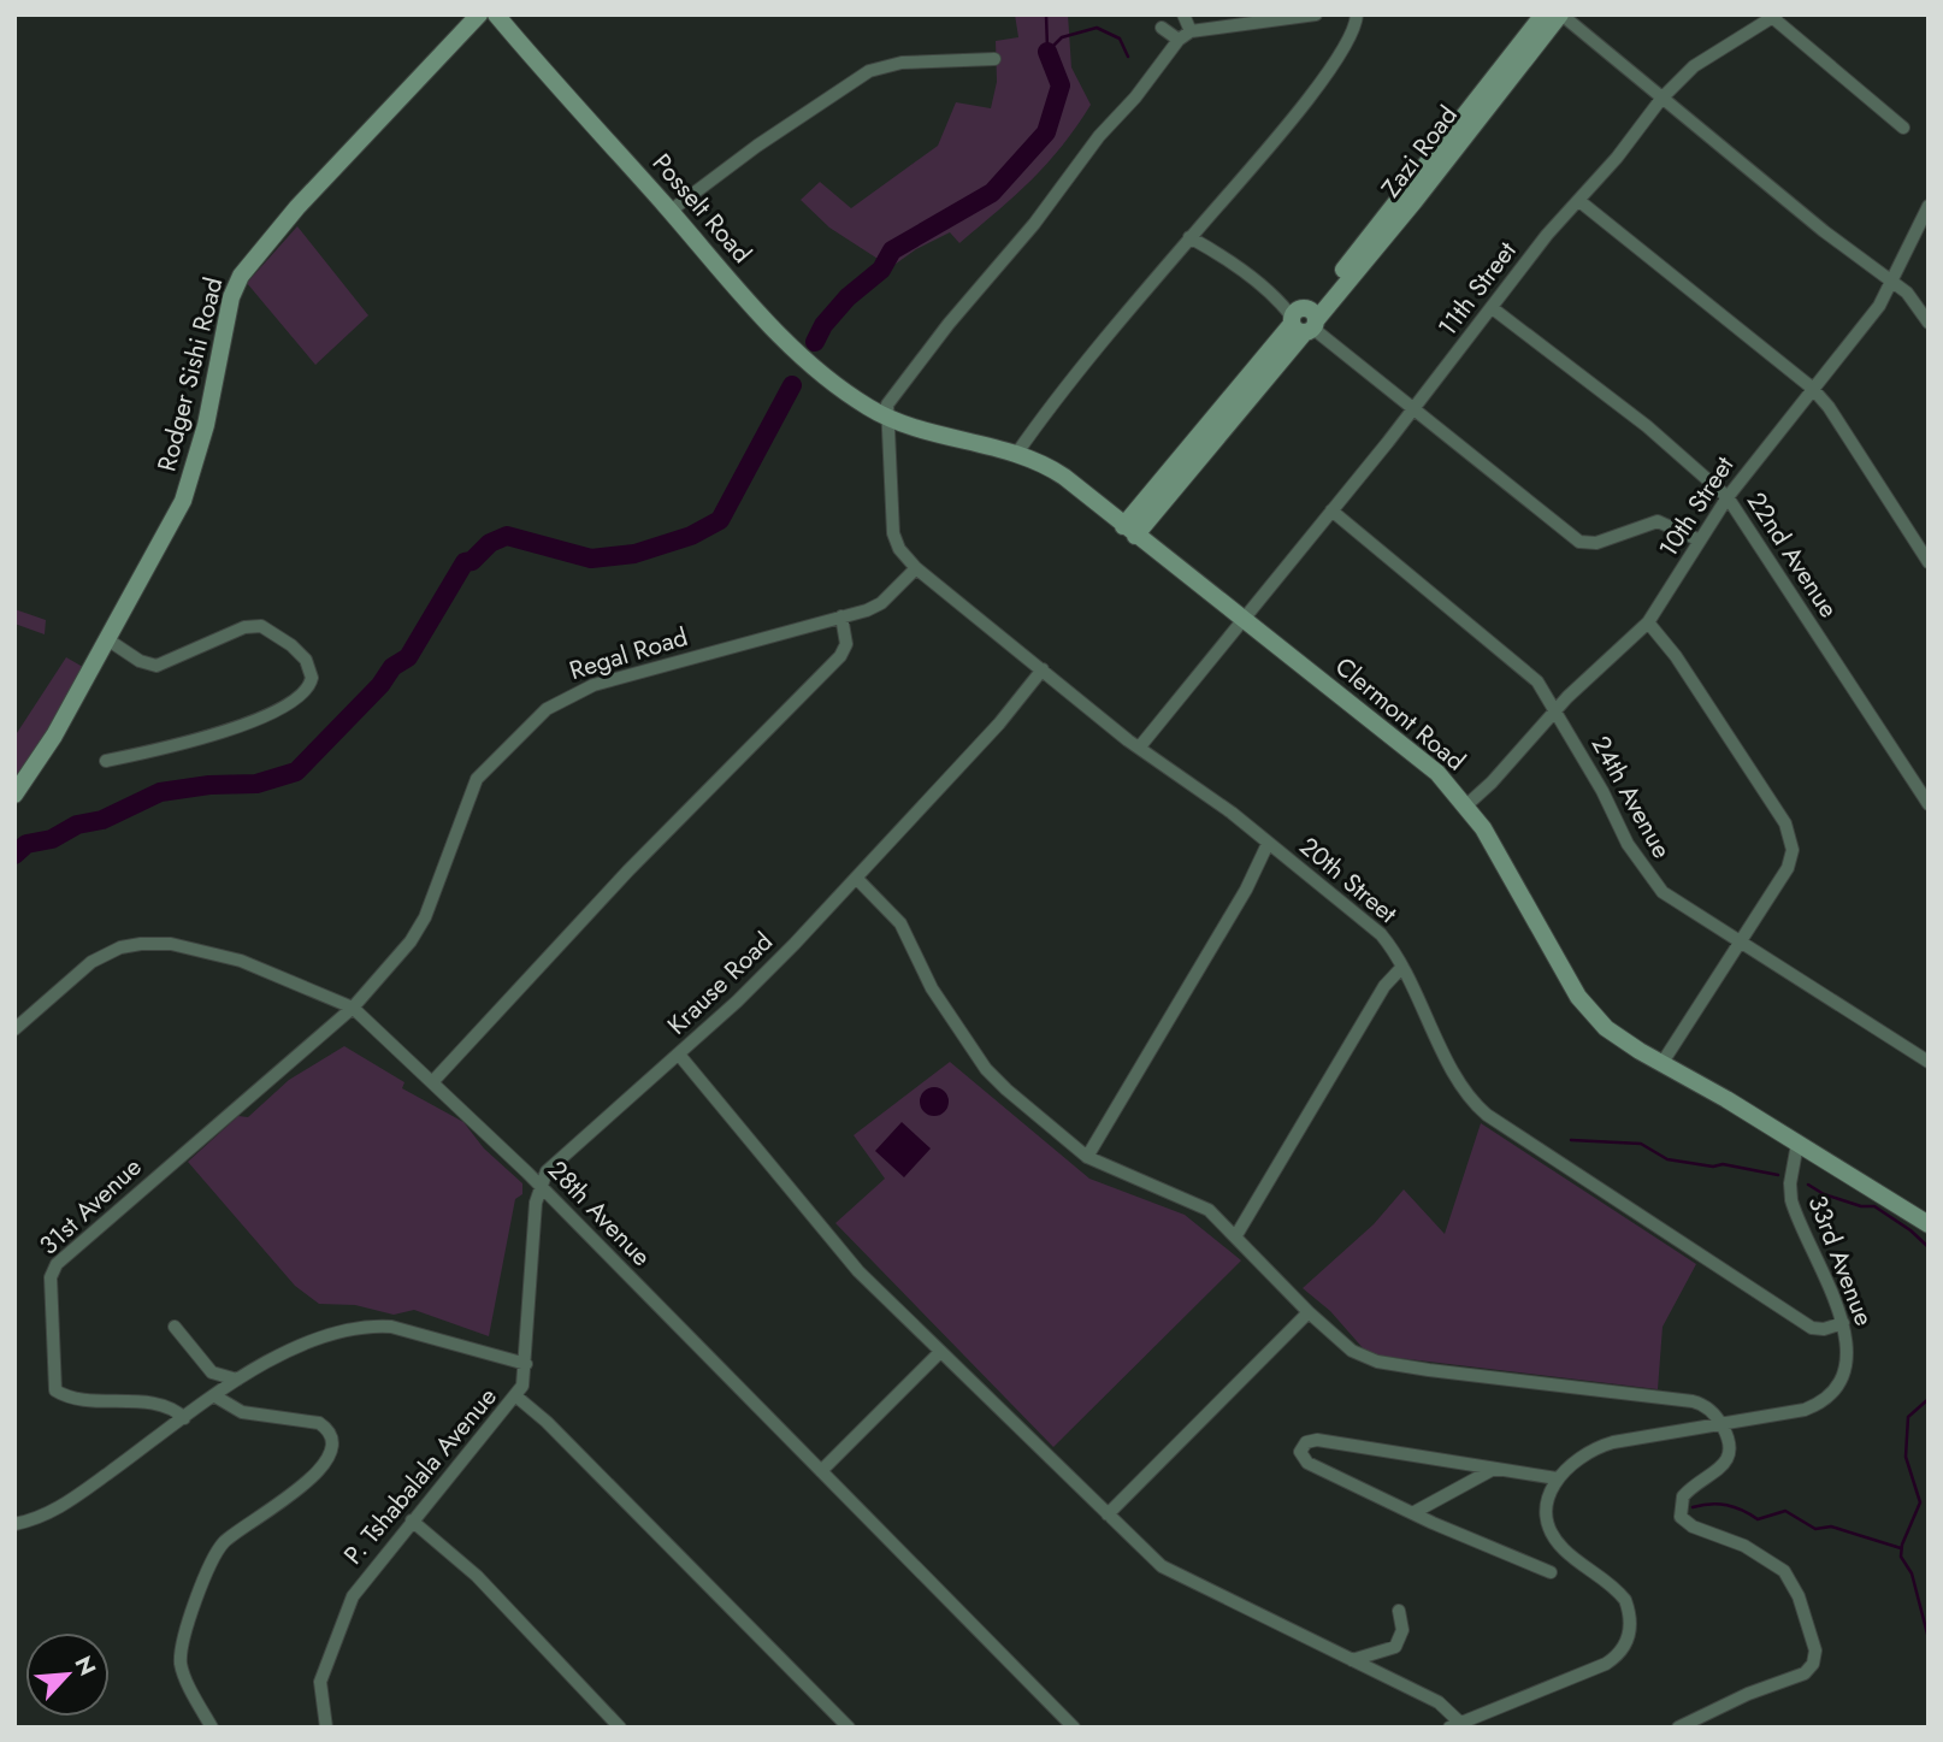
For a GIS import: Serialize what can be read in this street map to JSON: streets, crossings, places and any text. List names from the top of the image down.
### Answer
{
  "streets": {
    "street": [
      "Zazi Road",
      "Posselt Road",
      "11th Street",
      "Rodger Sishi Road",
      "10th Street",
      "22nd Avenue",
      "Regal Road",
      "Clermont Road",
      "24th Avenue",
      "20th Street",
      "Krause Road",
      "31st Avenue",
      "28th Avenue",
      "33rd Avenue",
      "P. Tshabalala Avenue"
    ]
  },
  "crossings": [
    ["Zazi Road", "Clermont Road"],
    ["Posselt Road", "Clermont Road"],
    ["Posselt Road", "20th Street"],
    ["11th Street", "22nd Avenue"],
    ["11th Street", "Clermont Road"],
    ["11th Street", "24th Avenue"],
    ["11th Street", "20th Street"],
    ["10th Street", "22nd Avenue"],
    ["10th Street", "Clermont Road"],
    ["10th Street", "24th Avenue"],
    ["Regal Road", "20th Street"],
    ["Regal Road", "31st Avenue"],
    ["Regal Road", "28th Avenue"],
    ["Clermont Road", "20th Street"],
    ["Clermont Road", "33rd Avenue"],
    ["20th Street", "Krause Road"],
    ["20th Street", "33rd Avenue"],
    ["Krause Road", "28th Avenue"],
    ["31st Avenue", "28th Avenue"],
    ["31st Avenue", "P. Tshabalala Avenue"]
  ],
  "north": "top right"
}
